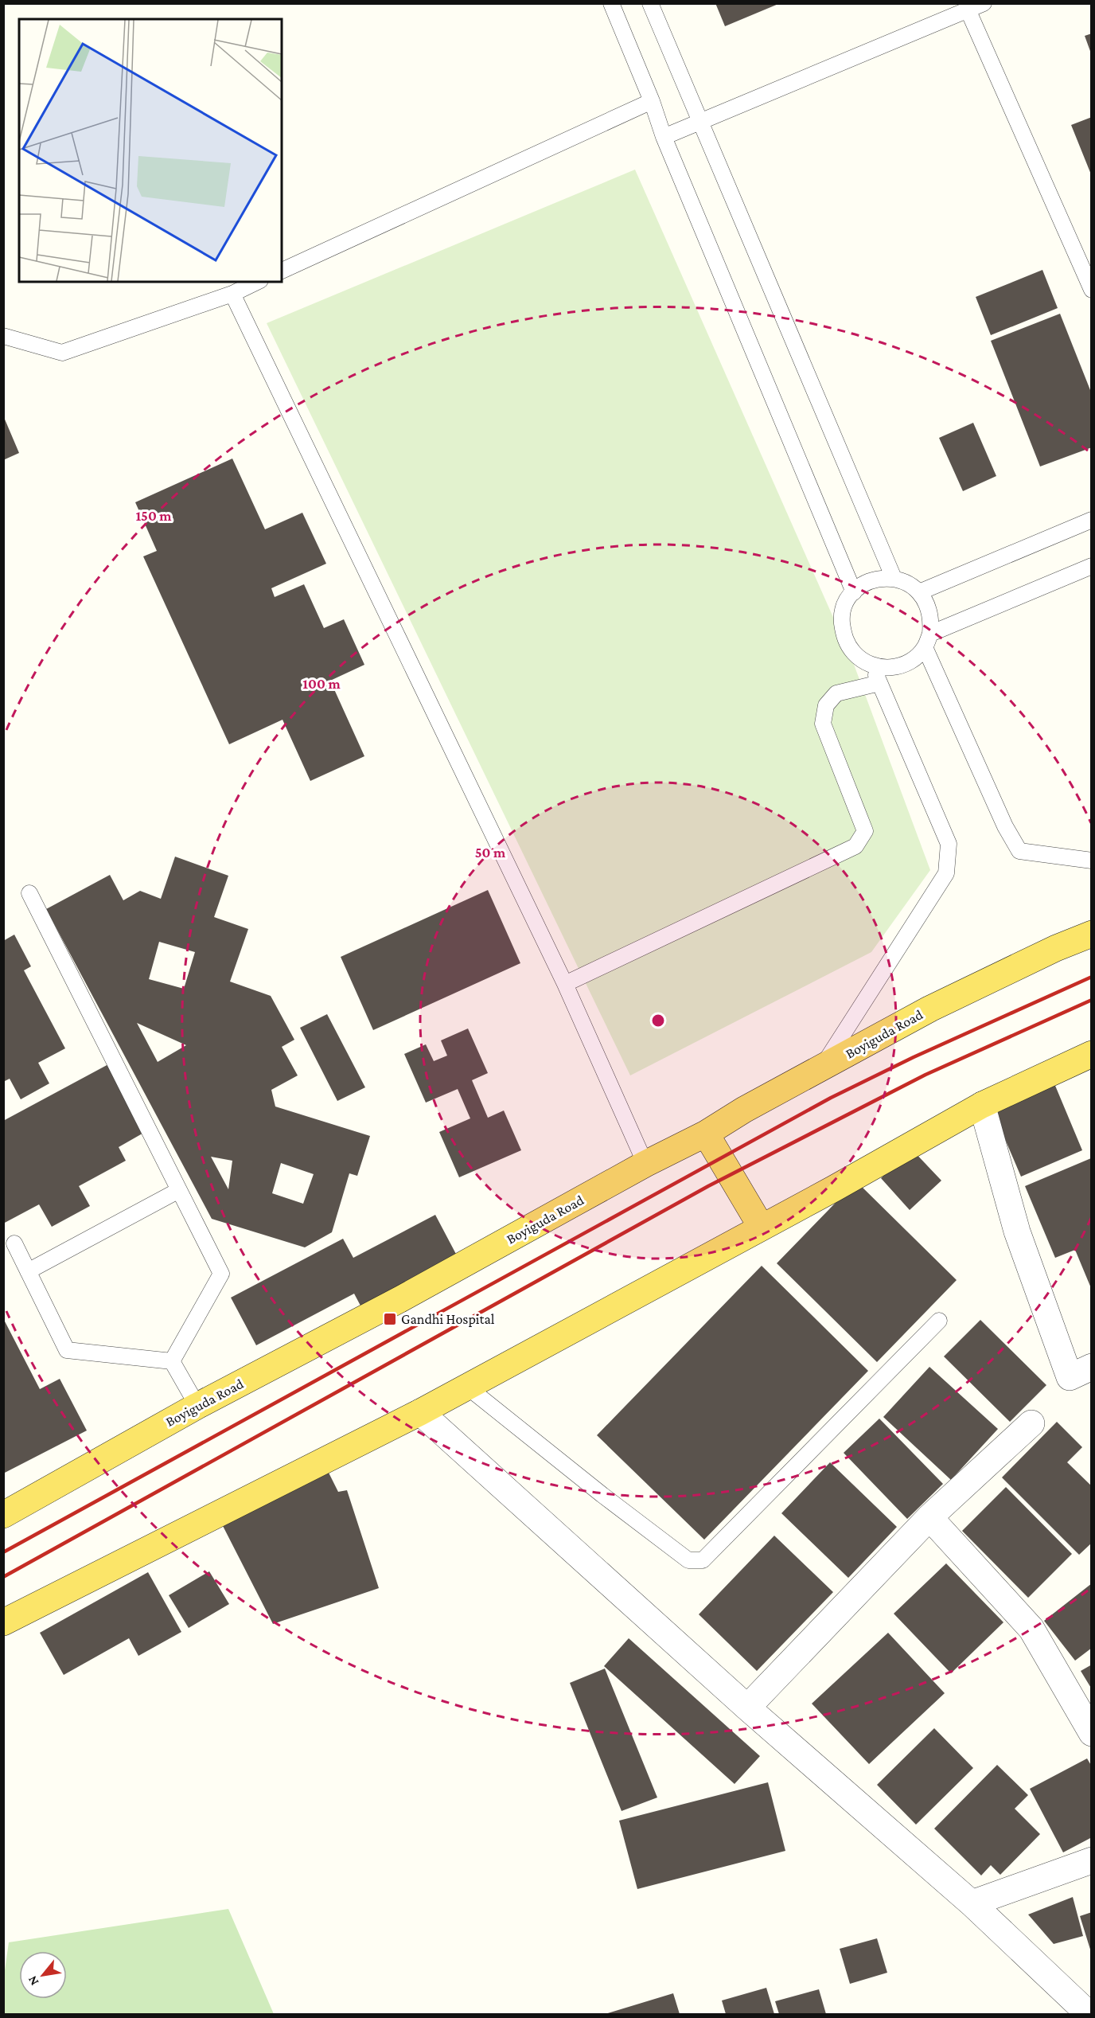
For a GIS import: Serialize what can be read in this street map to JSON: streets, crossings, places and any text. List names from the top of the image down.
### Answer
{
  "streets": {
    "main road": ["Boyiguda Road"]
  },
  "places": {
    "transit": ["Gandhi Hospital"]
  },
  "north": "bottom left",
  "rings": ["150 m", "100 m", "50 m"]
}
